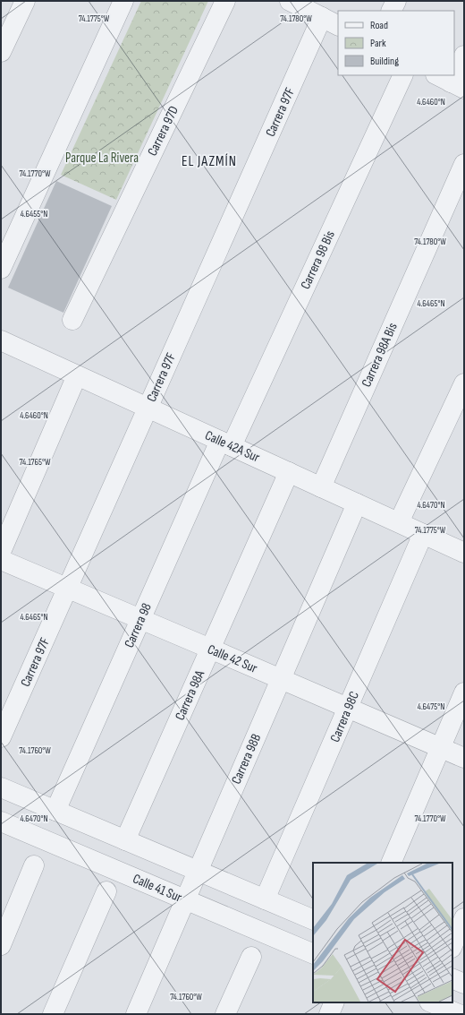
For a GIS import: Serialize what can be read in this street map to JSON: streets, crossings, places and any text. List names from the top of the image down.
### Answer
{
  "streets": {
    "street": [
      "Carrera 97F",
      "Carrera 97D",
      "Carrera 98 Bis",
      "Carrera 98A Bis",
      "Calle 42A Sur",
      "Carrera 98",
      "Calle 42 Sur",
      "Carrera 98A",
      "Carrera 98C",
      "Carrera 98B",
      "Calle 41 Sur"
    ]
  },
  "crossings": [
    ["Carrera 97F", "Calle 42A Sur"],
    ["Carrera 97F", "Calle 42 Sur"],
    ["Carrera 98 Bis", "Calle 42A Sur"],
    ["Carrera 98 Bis", "Carrera 98"],
    ["Carrera 98A Bis", "Calle 42A Sur"],
    ["Calle 42A Sur", "Carrera 98"],
    ["Calle 42A Sur", "Carrera 98A"],
    ["Calle 42A Sur", "Carrera 98C"],
    ["Calle 42A Sur", "Carrera 98B"],
    ["Carrera 98", "Calle 42 Sur"],
    ["Calle 42 Sur", "Carrera 98A"],
    ["Calle 42 Sur", "Carrera 98C"],
    ["Calle 42 Sur", "Carrera 98B"],
    ["Carrera 98B", "Calle 41 Sur"]
  ],
  "districts": ["EL JAZMÍN"],
  "parks": ["Parque La Rivera"],
  "legend": ["Road", "Park", "Building"],
  "coordinates": [
    "74.1775°W",
    "74.1780°W",
    "4.6460°N",
    "74.1770°W",
    "4.6455°N",
    "4.6465°N",
    "74.1765°W",
    "4.6470°N",
    "4.6475°N",
    "74.1760°W"
  ]
}
